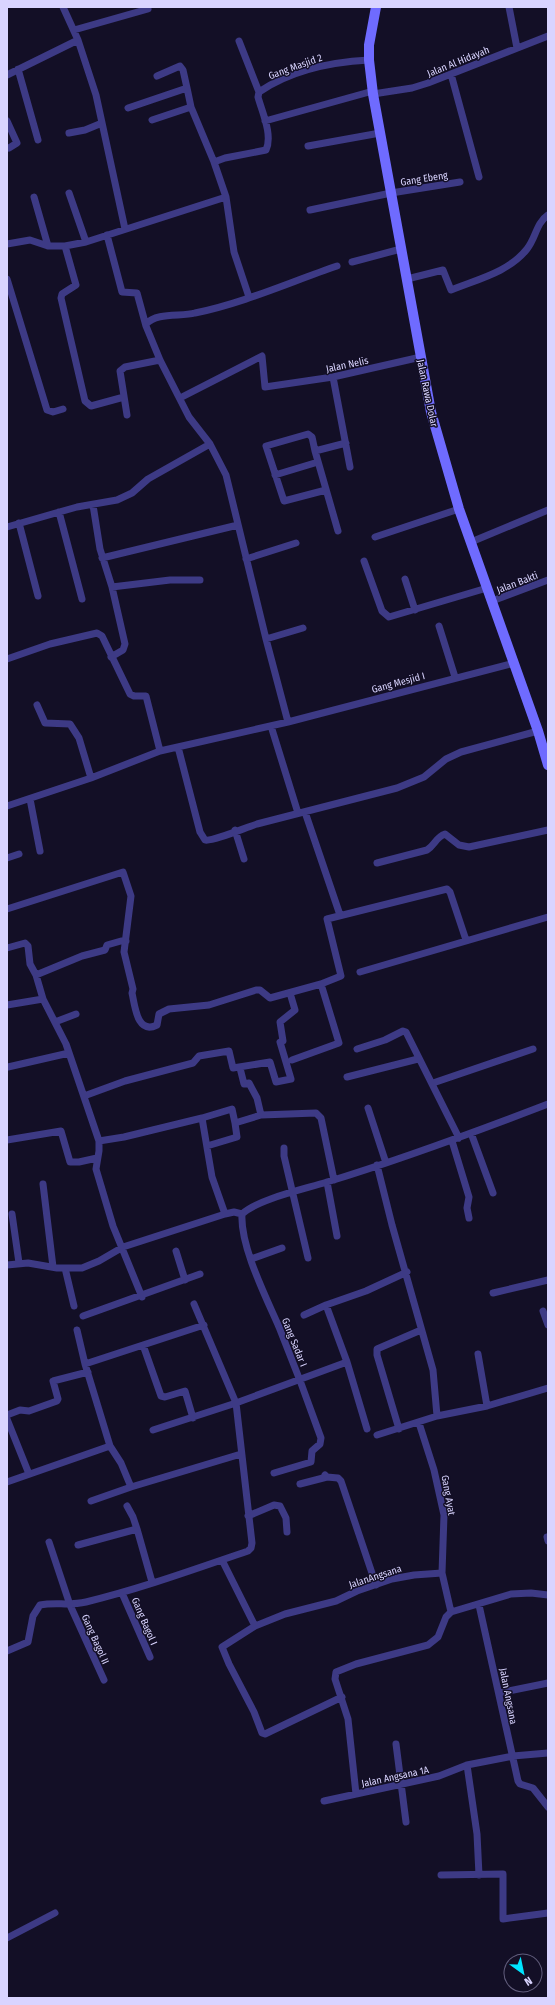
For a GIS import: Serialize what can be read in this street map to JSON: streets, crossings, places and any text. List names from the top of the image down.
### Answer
{
  "streets": {
    "street": [
      "Jalan Al Hidayah",
      "Gang Masjid 2",
      "Gang Ebeng",
      "Jalan Nelis",
      "Jalan Rawa Dolar",
      "Jalan Bakti",
      "Gang Mesjid I",
      "Gang Sadar I",
      "Gang Ayat",
      "JalanAngsana",
      "Gang Bagol I",
      "Gang Bagol II",
      "Jalan Angsana",
      "Jalan Angsana 1A"
    ]
  },
  "crossings": [
    ["Jalan Al Hidayah", "Jalan Rawa Dolar"],
    ["Gang Masjid 2", "Jalan Rawa Dolar"],
    ["Gang Ebeng", "Jalan Rawa Dolar"],
    ["Jalan Nelis", "Jalan Rawa Dolar"],
    ["Jalan Rawa Dolar", "Jalan Bakti"],
    ["Jalan Rawa Dolar", "Gang Mesjid I"],
    ["Gang Ayat", "JalanAngsana"],
    ["Jalan Angsana", "Jalan Angsana 1A"]
  ],
  "north": "bottom right"
}
